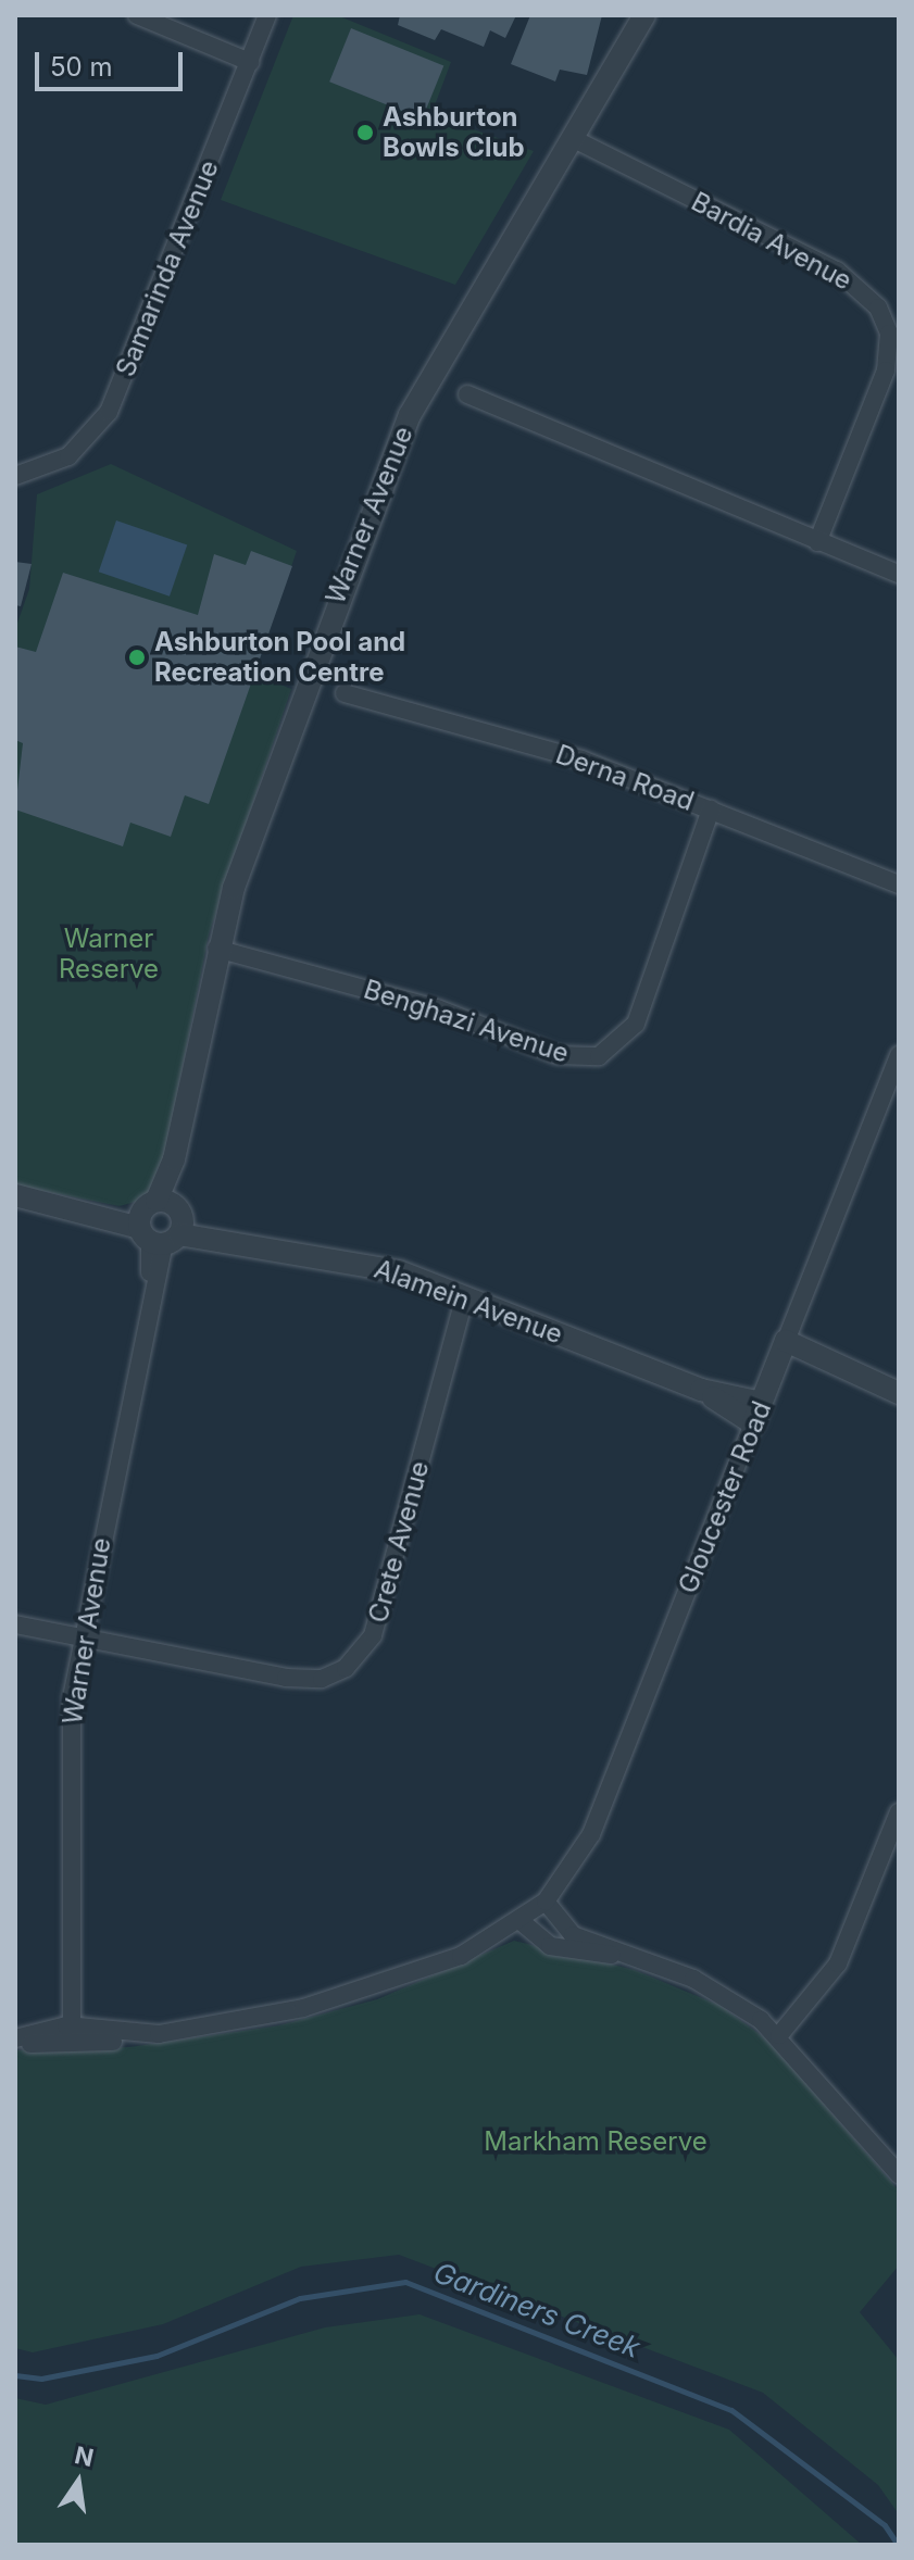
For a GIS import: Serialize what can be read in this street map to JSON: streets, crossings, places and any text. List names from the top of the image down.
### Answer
{
  "streets": {
    "street": [
      "Bardia Avenue",
      "Samarinda Avenue",
      "Warner Avenue",
      "Derna Road",
      "Benghazi Avenue",
      "Alamein Avenue",
      "Gloucester Road",
      "Crete Avenue"
    ]
  },
  "crossings": [
    ["Bardia Avenue", "Warner Avenue"],
    ["Warner Avenue", "Benghazi Avenue"],
    ["Warner Avenue", "Alamein Avenue"],
    ["Warner Avenue", "Gloucester Road"],
    ["Warner Avenue", "Crete Avenue"],
    ["Derna Road", "Benghazi Avenue"],
    ["Alamein Avenue", "Gloucester Road"],
    ["Alamein Avenue", "Crete Avenue"]
  ],
  "water": ["Gardiners Creek"],
  "parks": ["Warner Reserve", "Markham Reserve"],
  "places": ["Ashburton Bowls Club", "Ashburton Pool and Recreation Centre"],
  "scale_bar": "50 m",
  "north": "top"
}
